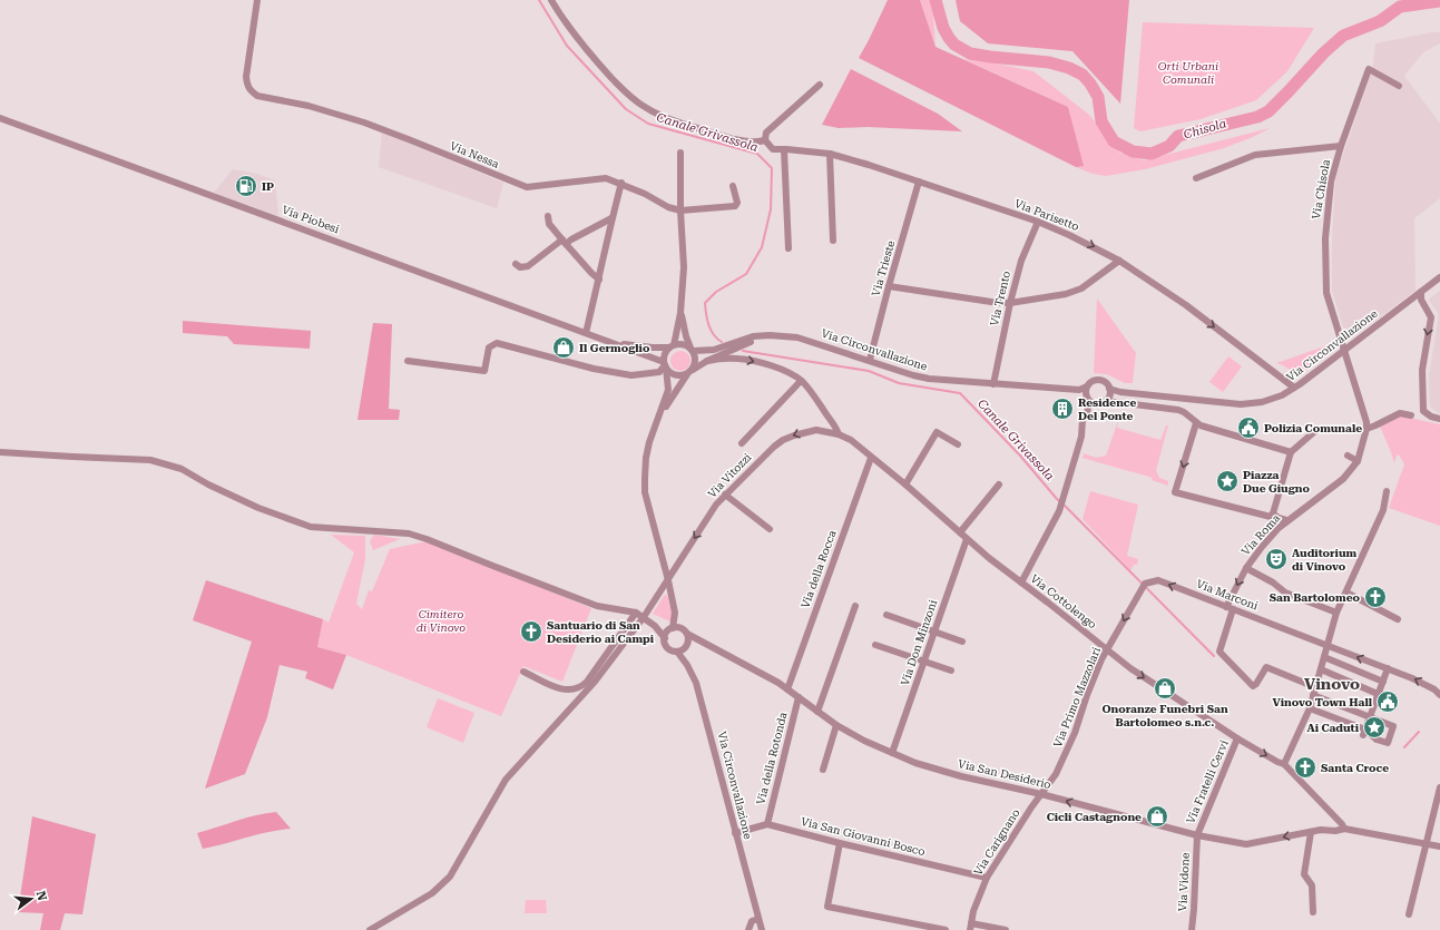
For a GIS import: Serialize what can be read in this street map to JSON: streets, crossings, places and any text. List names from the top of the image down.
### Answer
{
  "streets": {
    "street": [
      "Via Nessa",
      "Via Chisola",
      "Via Parisetto",
      "Via Piobesi",
      "Via Trieste",
      "Via Trento",
      "Via Circonvallazione",
      "Via Vitozzi",
      "Via Roma",
      "Via della Rocca",
      "Via Marconi",
      "Via Cottolengo",
      "Via Don Minzoni",
      "Via Primo Mazzolari",
      "Via della Rotonda",
      "Via San Desiderio",
      "Via Fratelli Cervi",
      "Via San Giovanni Bosco",
      "Via Carignano",
      "Via Vidone"
    ]
  },
  "crossings": [
    ["Via Chisola", "Via Circonvallazione"],
    ["Via Chisola", "Via Roma"],
    ["Via Parisetto", "Via Trieste"],
    ["Via Parisetto", "Via Trento"],
    ["Via Parisetto", "Via Circonvallazione"],
    ["Via Piobesi", "Via Circonvallazione"],
    ["Via Trieste", "Via Circonvallazione"],
    ["Via Trento", "Via Circonvallazione"],
    ["Via Circonvallazione", "Via Cottolengo"],
    ["Via Circonvallazione", "Via San Desiderio"],
    ["Via Vitozzi", "Via Cottolengo"],
    ["Via Roma", "Via Marconi"],
    ["Via della Rocca", "Via Cottolengo"],
    ["Via della Rocca", "Via San Desiderio"],
    ["Via Marconi", "Via Primo Mazzolari"],
    ["Via Cottolengo", "Via Don Minzoni"],
    ["Via Cottolengo", "Via Primo Mazzolari"],
    ["Via Cottolengo", "Via San Desiderio"],
    ["Via Cottolengo", "Via Fratelli Cervi"],
    ["Via Don Minzoni", "Via San Desiderio"],
    ["Via Primo Mazzolari", "Via San Desiderio"],
    ["Via Primo Mazzolari", "Via Carignano"],
    ["Via della Rotonda", "Via San Desiderio"],
    ["Via della Rotonda", "Via San Giovanni Bosco"],
    ["Via San Desiderio", "Via Fratelli Cervi"],
    ["Via San Desiderio", "Via Carignano"],
    ["Via San Desiderio", "Via Vidone"],
    ["Via Fratelli Cervi", "Via Vidone"],
    ["Via San Giovanni Bosco", "Via Carignano"]
  ],
  "one_way": ["Via Parisetto", "Via Cottolengo", "Via San Desiderio"],
  "districts": ["Vinovo"],
  "water": ["Chisola", "Canale Grivassola"],
  "parks": ["Orti Urbani Comunali", "Cimitero di Vinovo"],
  "places": {
    "fuel station": ["IP"],
    "shop": ["Il Germoglio", "Onoranze Funebri San Bartolomeo s.n.c.", "Cicli Castagnone"],
    "building": ["Residence Del Ponte"],
    "public building": ["Polizia Comunale", "Vinovo Town Hall"],
    "place": ["Piazza Due Giugno", "Ai Caduti"],
    "theatre": ["Auditorium di Vinovo"],
    "church": ["San Bartolomeo", "Santuario di San Desiderio ai Campi", "Santa Croce"]
  },
  "north": "right"
}
